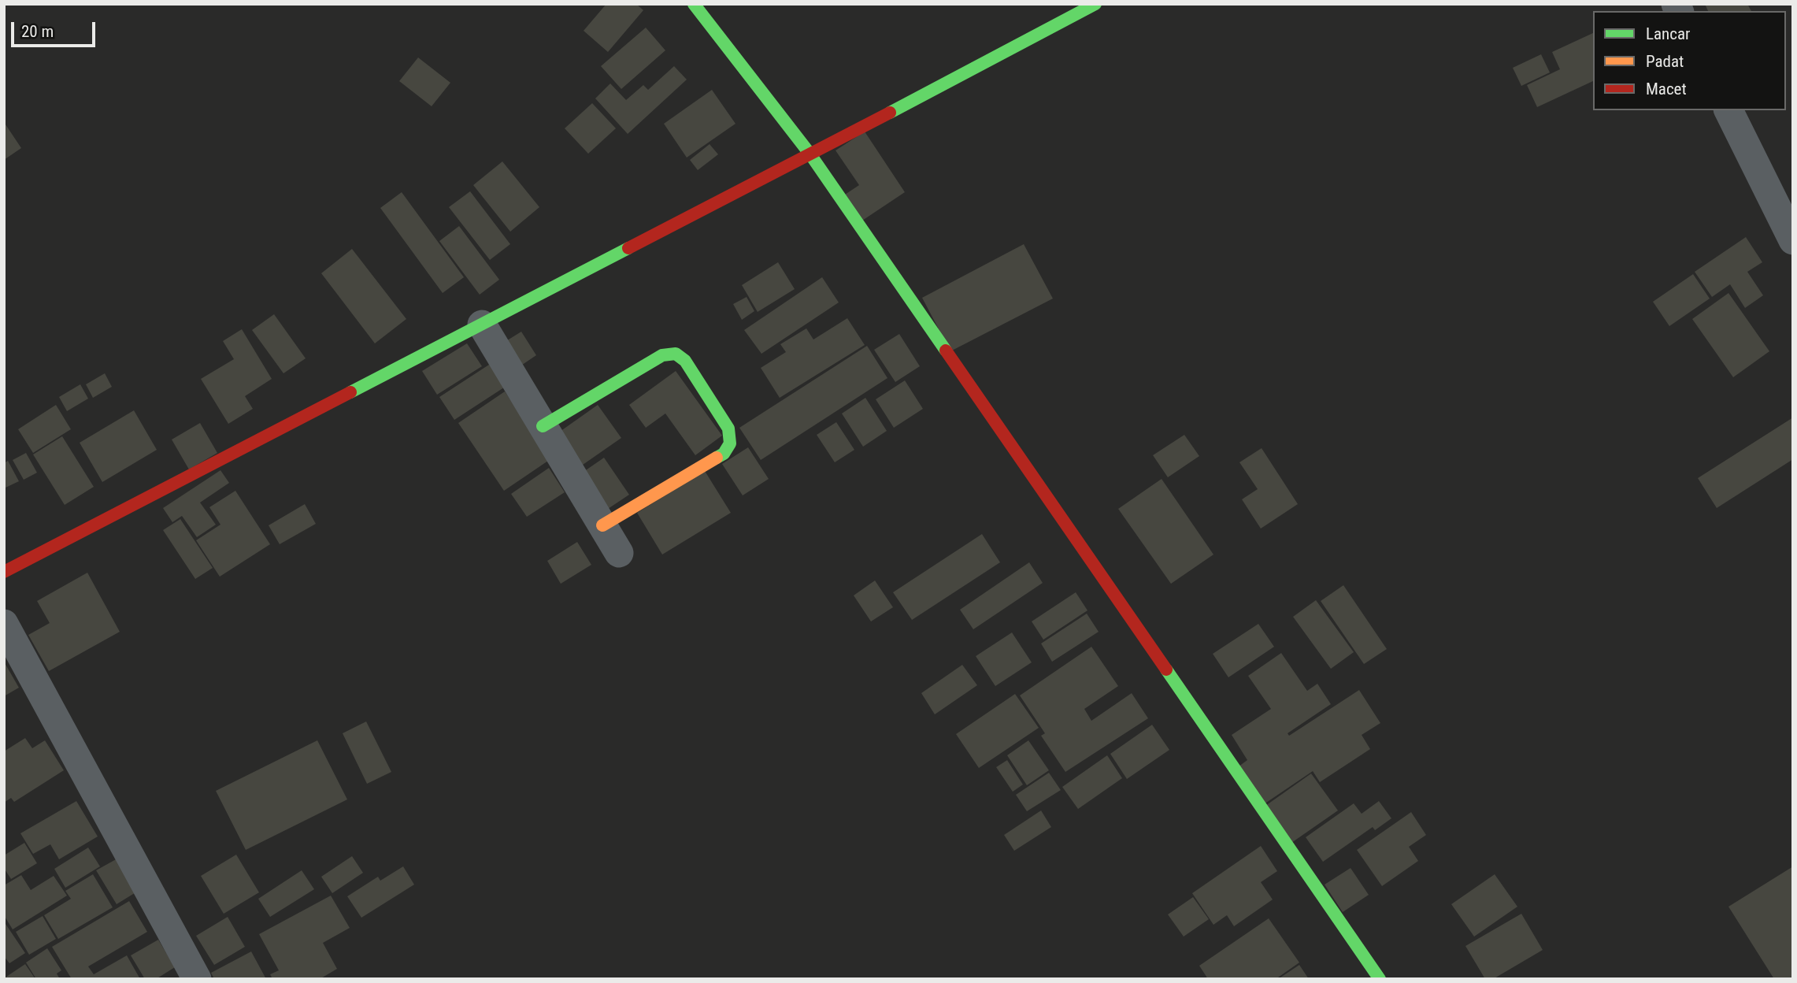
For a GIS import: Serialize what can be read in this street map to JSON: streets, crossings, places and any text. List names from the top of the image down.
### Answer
{
  "legend": ["Lancar", "Padat", "Macet"],
  "scale_bar": "20 m"
}
